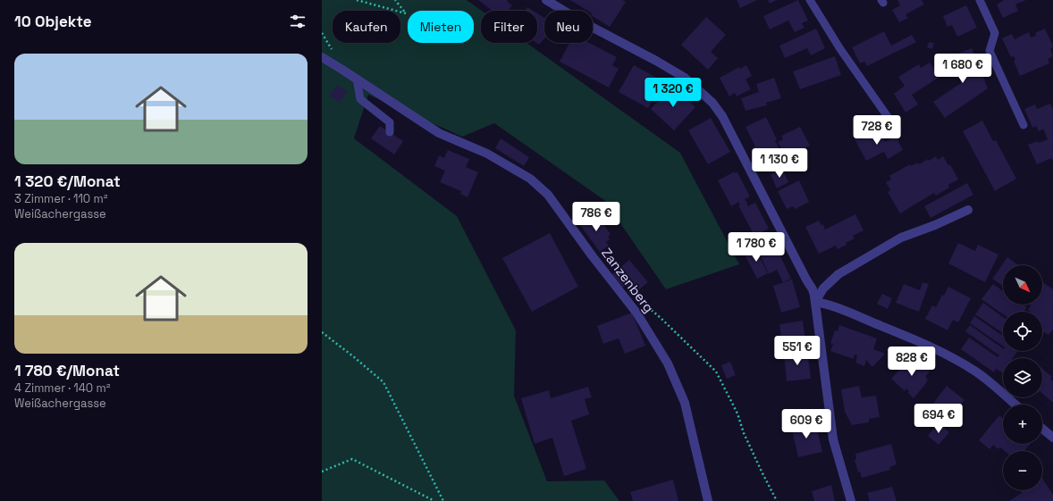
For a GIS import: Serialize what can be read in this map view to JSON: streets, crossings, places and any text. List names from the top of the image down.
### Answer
{
  "streets": {
    "street": ["Zanzenberg"]
  },
  "north": "bottom right",
  "page": {
    "heading": "10 Objekte",
    "chip": [
      "Kaufen",
      "Mieten",
      "Filter",
      "Neu"
    ],
    "list": [
      {
        "name": "1 320 €/Monat",
        "note": "3 Zimmer · 110 m² · Weißachergasse"
      },
      {
        "name": "1 780 €/Monat",
        "note": "4 Zimmer · 140 m² · Weißachergasse"
      }
    ],
    "price": [
      "1 680 €",
      "1 320 €",
      "728 €",
      "1 130 €",
      "786 €",
      "1 780 €",
      "551 €",
      "828 €",
      "694 €",
      "609 €"
    ],
    "map_buttons": ["+", "−"]
  }
}
